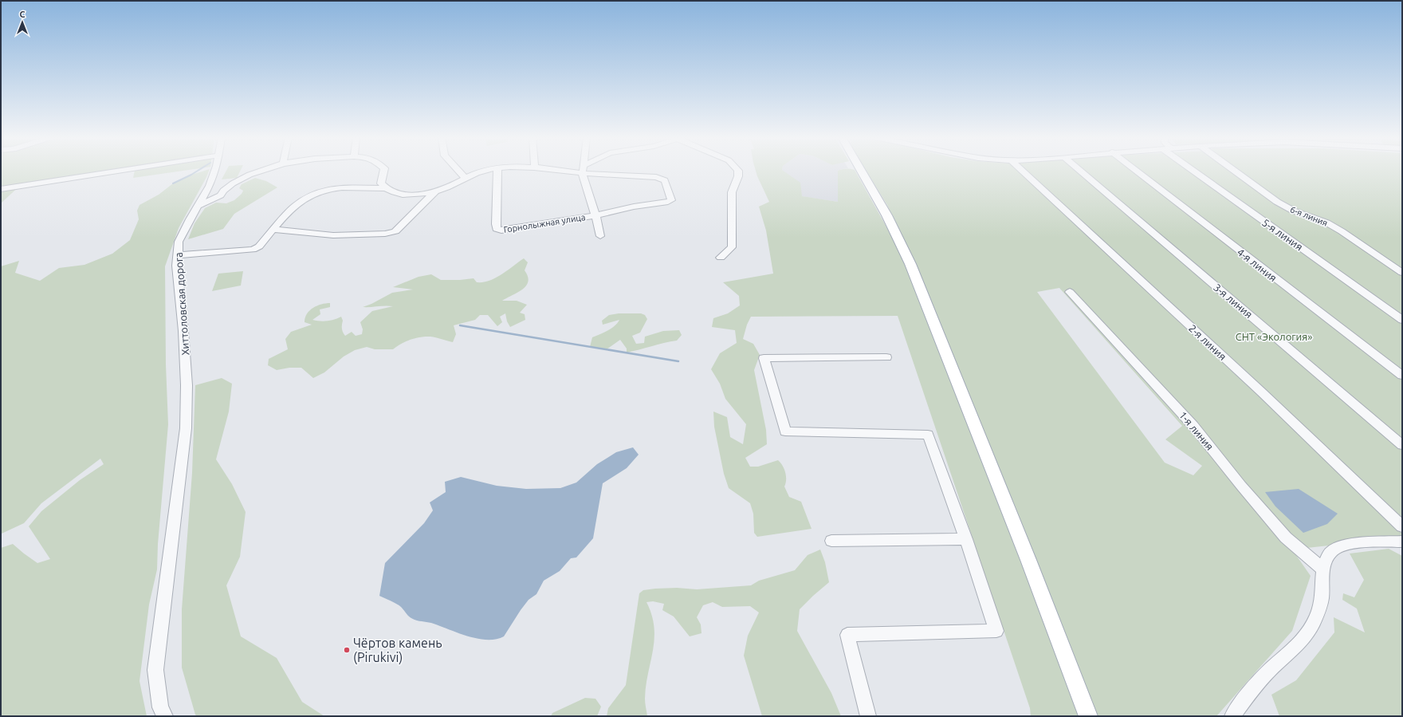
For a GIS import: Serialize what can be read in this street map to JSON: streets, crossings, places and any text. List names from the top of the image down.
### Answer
{
  "streets": {
    "street": [
      "6-я линия",
      "Горнолыжная улица",
      "5-я линия",
      "4-я линия",
      "3-я линия",
      "Хиттоловская дорога",
      "2-я линия",
      "1-я линия"
    ]
  },
  "parks": ["СНТ «Экология»"],
  "places": ["Чёртов камень (Pirukivi)"],
  "north": "top"
}
